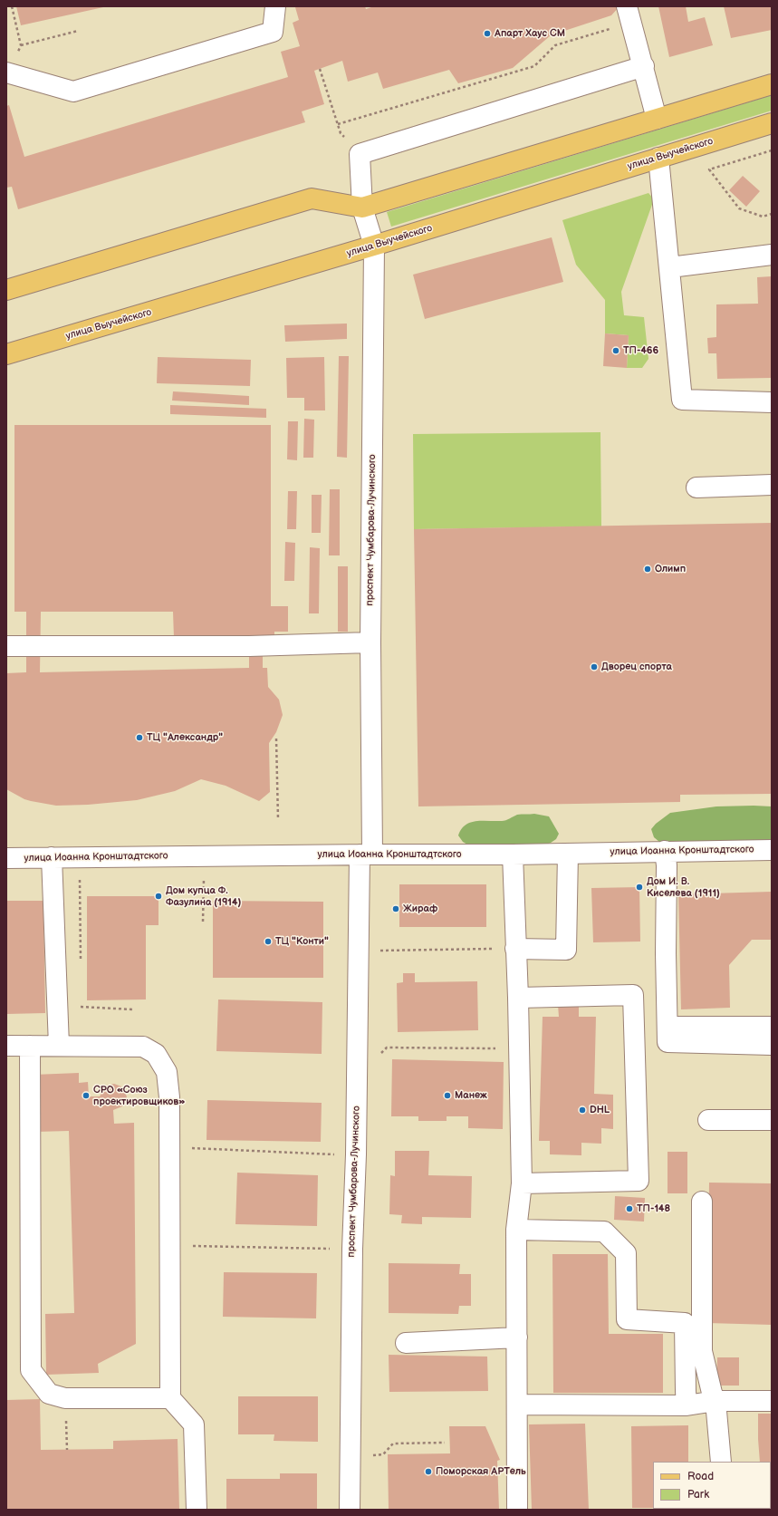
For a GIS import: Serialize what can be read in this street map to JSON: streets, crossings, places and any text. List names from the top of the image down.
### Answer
{
  "streets": {
    "main road": ["улица Выучейского"],
    "street": ["проспект Чумбарова-Лучинского", "улица Иоанна Кронштадтского"]
  },
  "crossings": [
    ["улица Выучейского", "проспект Чумбарова-Лучинского"],
    ["проспект Чумбарова-Лучинского", "улица Иоанна Кронштадтского"]
  ],
  "places": [
    "Апарт Хаус СМ",
    "ТП-466",
    "Олимп",
    "Дворец спорта",
    "ТЦ \"Александр\"",
    "Дом И. В. Киселева (1911)",
    "Дом купца Ф. Фазулина (1914)",
    "Жираф",
    "ТЦ \"Конти\"",
    "СРО «Союз проектировщиков»",
    "Манеж",
    "DHL",
    "ТП-148",
    "Поморская АРТель"
  ],
  "legend": ["Road", "Park"]
}
